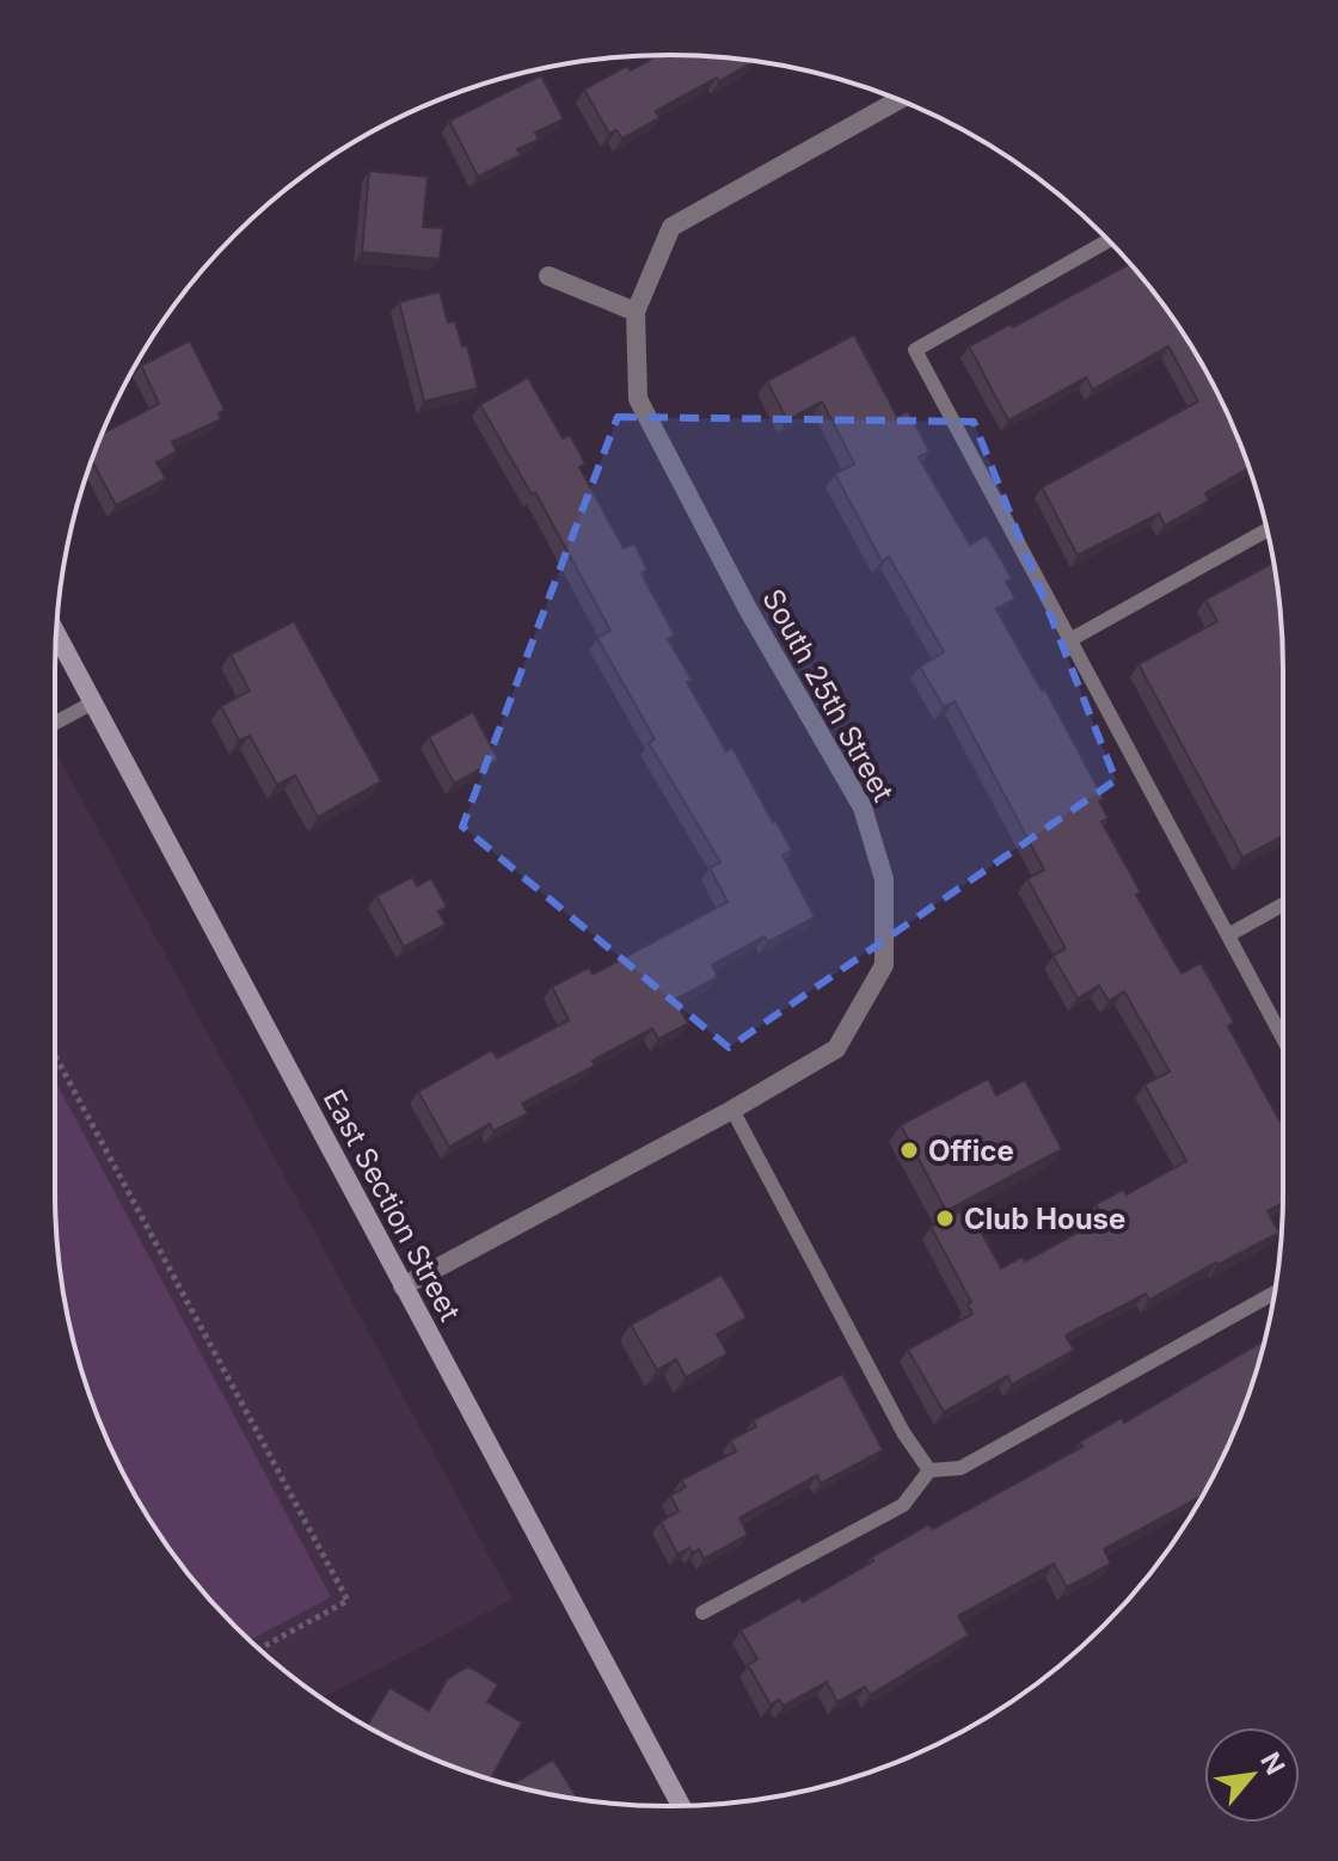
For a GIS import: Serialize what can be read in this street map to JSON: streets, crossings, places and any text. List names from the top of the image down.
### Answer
{
  "streets": {
    "street": ["South 25th Street", "East Section Street"]
  },
  "crossings": [
    ["South 25th Street", "East Section Street"]
  ],
  "places": ["Office", "Club House"],
  "north": "top right"
}
